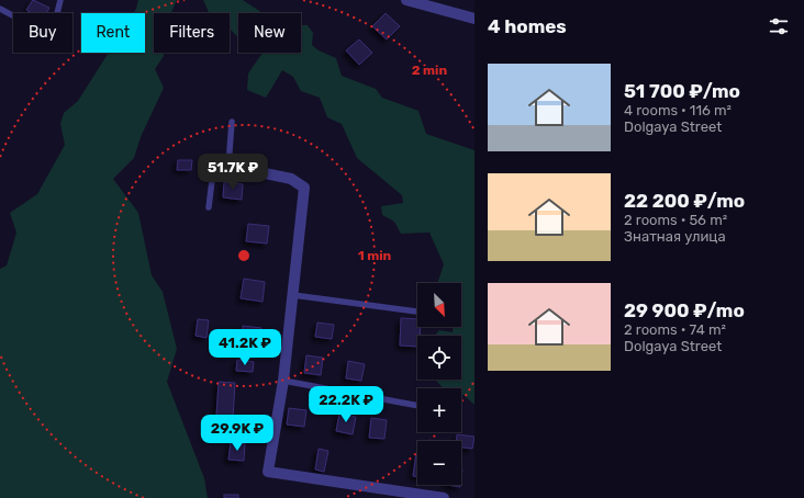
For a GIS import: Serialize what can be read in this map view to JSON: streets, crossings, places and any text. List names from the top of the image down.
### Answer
{
  "north": "bottom right",
  "page": {
    "heading": "4 homes",
    "chip": [
      "Buy",
      "Rent",
      "Filters",
      "New"
    ],
    "list": [
      {
        "name": "51 700 ₽/mo",
        "note": "4 rooms · 116 m² · Dolgaya Street"
      },
      {
        "name": "22 200 ₽/mo",
        "note": "2 rooms · 56 m² · Знатная улица"
      },
      {
        "name": "29 900 ₽/mo",
        "note": "2 rooms · 74 m² · Dolgaya Street"
      }
    ],
    "price": [
      "51.7K ₽",
      "41.2K ₽",
      "22.2K ₽",
      "29.9K ₽"
    ],
    "map_buttons": ["+", "−"]
  },
  "rings": ["2 min", "1 min"]
}
